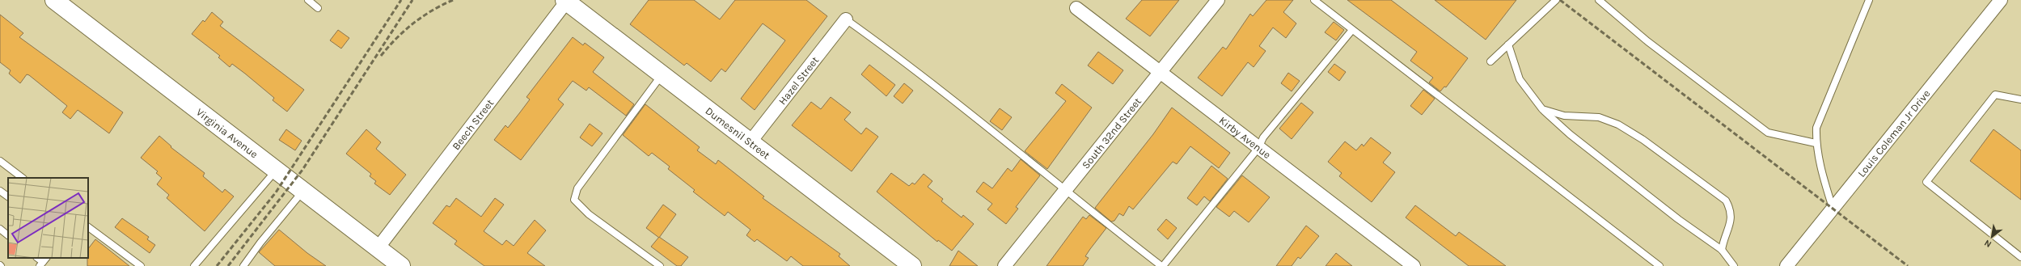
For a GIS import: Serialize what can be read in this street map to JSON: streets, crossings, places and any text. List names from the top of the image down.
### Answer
{
  "streets": {
    "main road": ["Virginia Avenue", "Dumesnil Street"],
    "street": [
      "Hazel Street",
      "Beech Street",
      "South 32nd Street",
      "Louis Coleman Jr Drive",
      "Kirby Avenue"
    ]
  },
  "crossings": [
    ["Hazel Street", "Dumesnil Street"],
    ["Beech Street", "Virginia Avenue"],
    ["Beech Street", "Dumesnil Street"],
    ["South 32nd Street", "Kirby Avenue"]
  ],
  "north": "bottom left"
}
